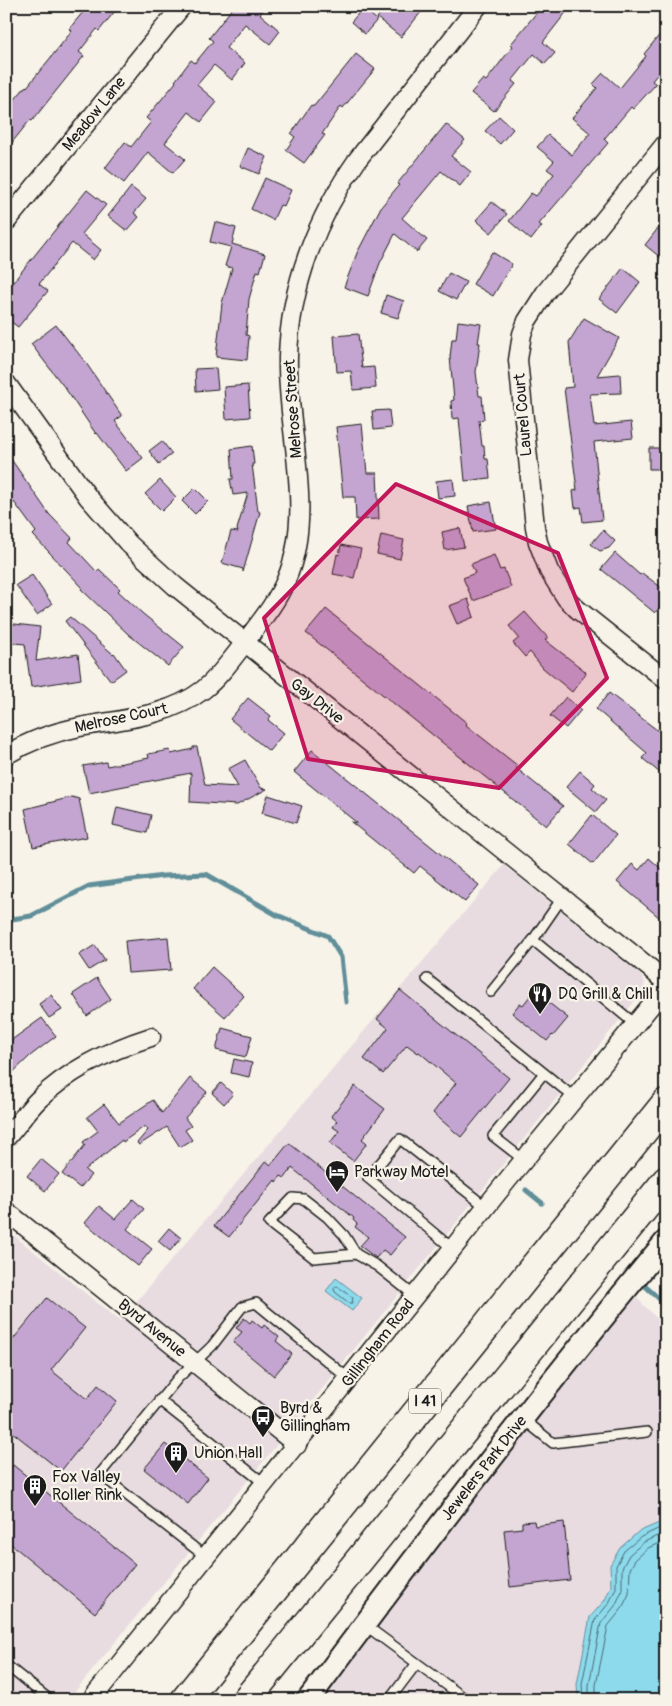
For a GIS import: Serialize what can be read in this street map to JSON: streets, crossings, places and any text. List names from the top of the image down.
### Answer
{
  "streets": {
    "highway": ["I 41"],
    "street": [
      "Meadow Lane",
      "Melrose Street",
      "Laurel Court",
      "Gay Drive",
      "Melrose Court",
      "Byrd Avenue",
      "Gillingham Road",
      "Jewelers Park Drive"
    ]
  },
  "crossings": [
    ["Melrose Street", "Gay Drive"],
    ["Melrose Street", "Melrose Court"],
    ["Gay Drive", "Melrose Court"],
    ["Byrd Avenue", "Gillingham Road"]
  ],
  "places": {
    "restaurant": ["DQ Grill & Chill"],
    "hotel": ["Parkway Motel"],
    "bus stop": ["Byrd & Gillingham"],
    "building": ["Union Hall", "Fox Valley Roller Rink"]
  }
}
